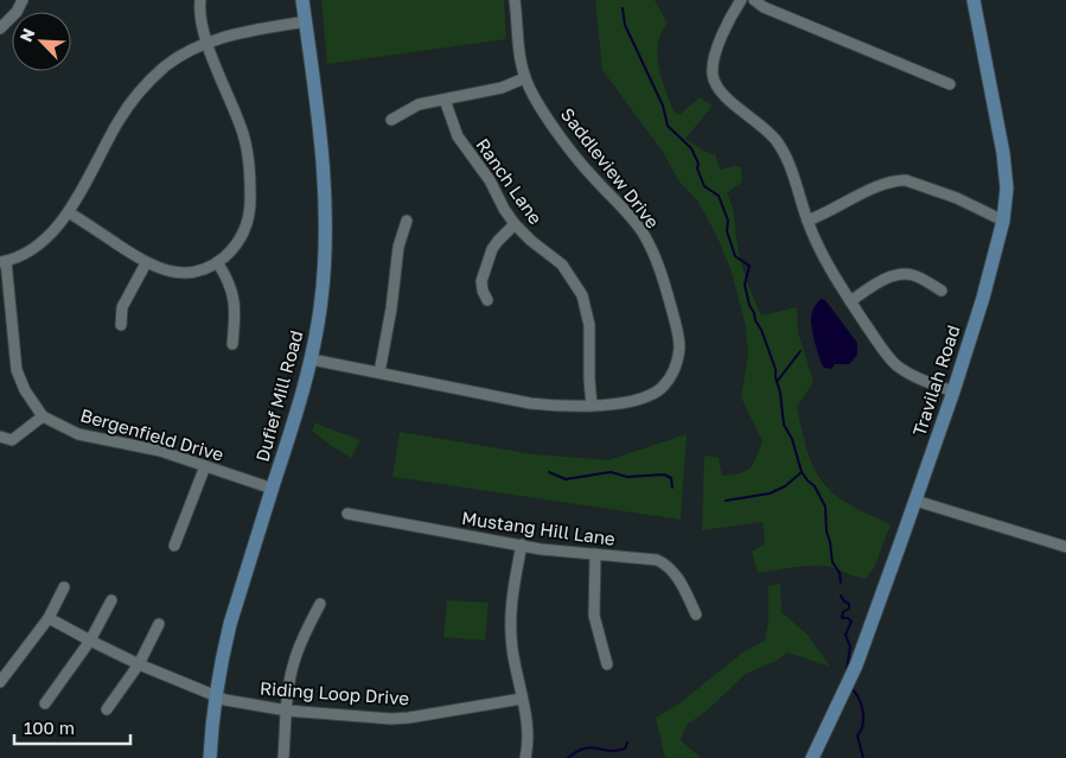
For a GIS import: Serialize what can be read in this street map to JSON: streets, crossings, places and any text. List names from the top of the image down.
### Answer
{
  "streets": {
    "main road": ["Travilah Road", "Dufief Mill Road"],
    "street": [
      "Saddleview Drive",
      "Ranch Lane",
      "Bergenfield Drive",
      "Mustang Hill Lane",
      "Riding Loop Drive"
    ]
  },
  "crossings": [
    ["Saddleview Drive", "Ranch Lane"],
    ["Saddleview Drive", "Dufief Mill Road"],
    ["Dufief Mill Road", "Bergenfield Drive"],
    ["Dufief Mill Road", "Riding Loop Drive"]
  ],
  "scale_bar": "100 m",
  "north": "top left"
}
